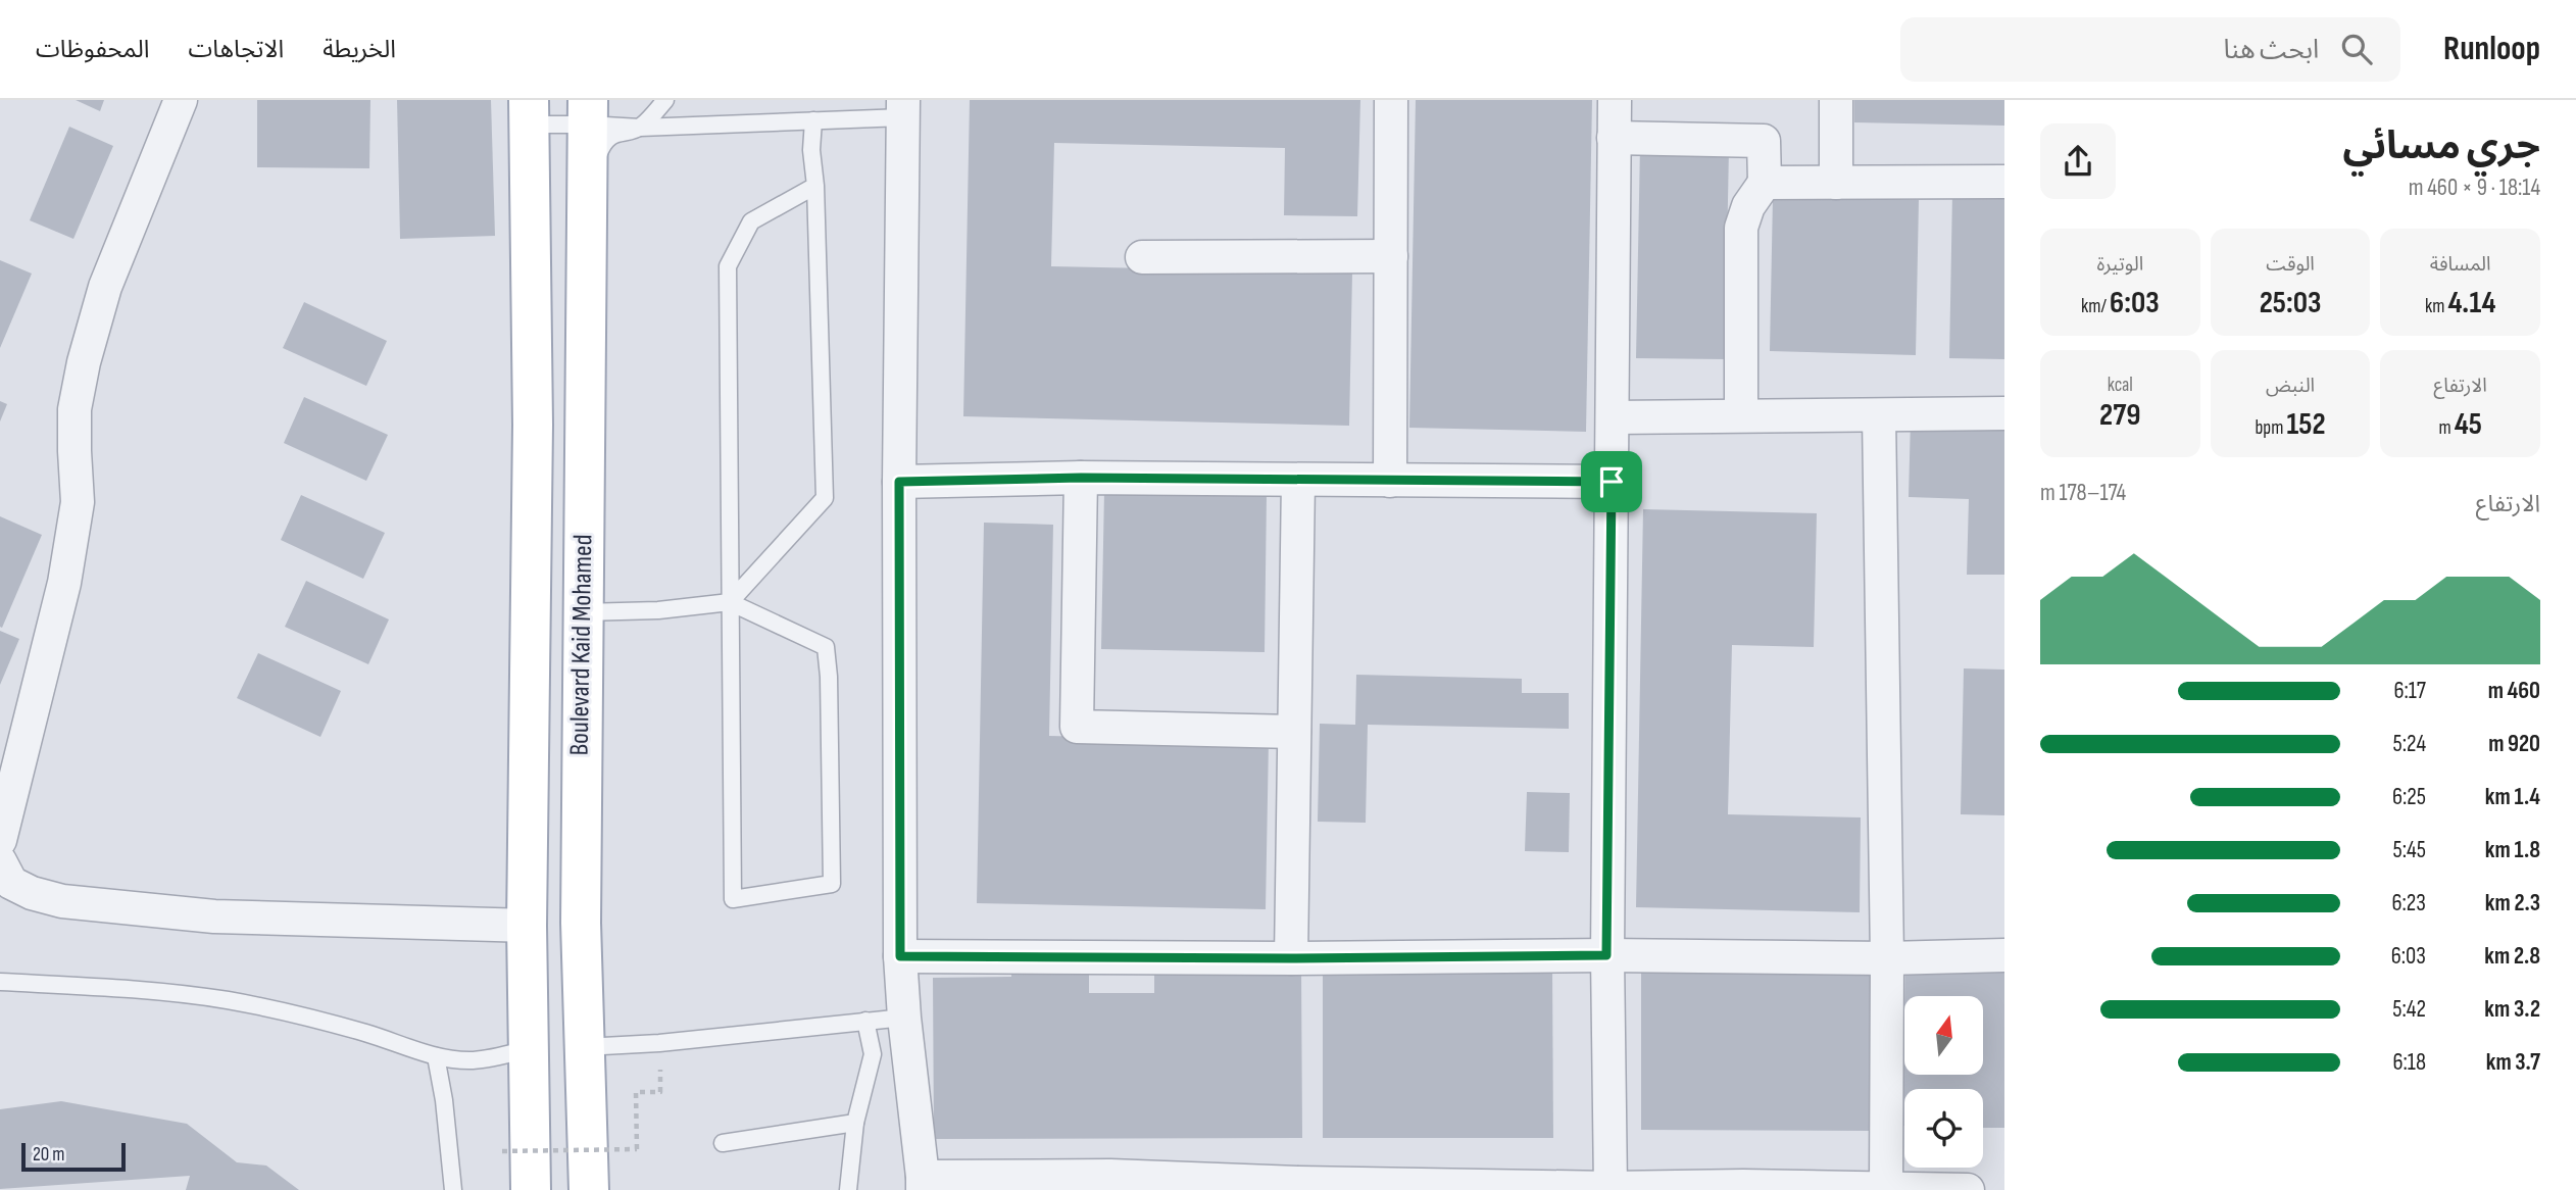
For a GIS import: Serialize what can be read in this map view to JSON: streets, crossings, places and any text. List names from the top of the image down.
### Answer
{
  "streets": {
    "main road": ["Boulevard Kaid Mohamed"]
  },
  "scale_bar": "20 m",
  "north": "top",
  "page": {
    "header": "Runloop",
    "search": "ابحث هنا",
    "nav": ["الخريطة", "الاتجاهات", "المحفوظات"],
    "heading": ["جري مسائي", "18:14 · 9 × 460 m"],
    "stats": [
      ["المسافة", "4.14 km"],
      ["الوقت", "25:03"],
      ["الوتيرة", "6:03 /km"],
      ["الارتفاع", "45 m"],
      ["النبض", "152 bpm"],
      ["kcal", "279"]
    ],
    "chart": ["الارتفاع", "174–178 m"],
    "list": [
      {
        "name": "460 m",
        "note": "6:17"
      },
      {
        "name": "920 m",
        "note": "5:24"
      },
      {
        "name": "1.4 km",
        "note": "6:25"
      },
      {
        "name": "1.8 km",
        "note": "5:45"
      },
      {
        "name": "2.3 km",
        "note": "6:23"
      },
      {
        "name": "2.8 km",
        "note": "6:03"
      },
      {
        "name": "3.2 km",
        "note": "5:42"
      },
      {
        "name": "3.7 km",
        "note": "6:18"
      }
    ],
    "scale": "20 m"
  }
}
